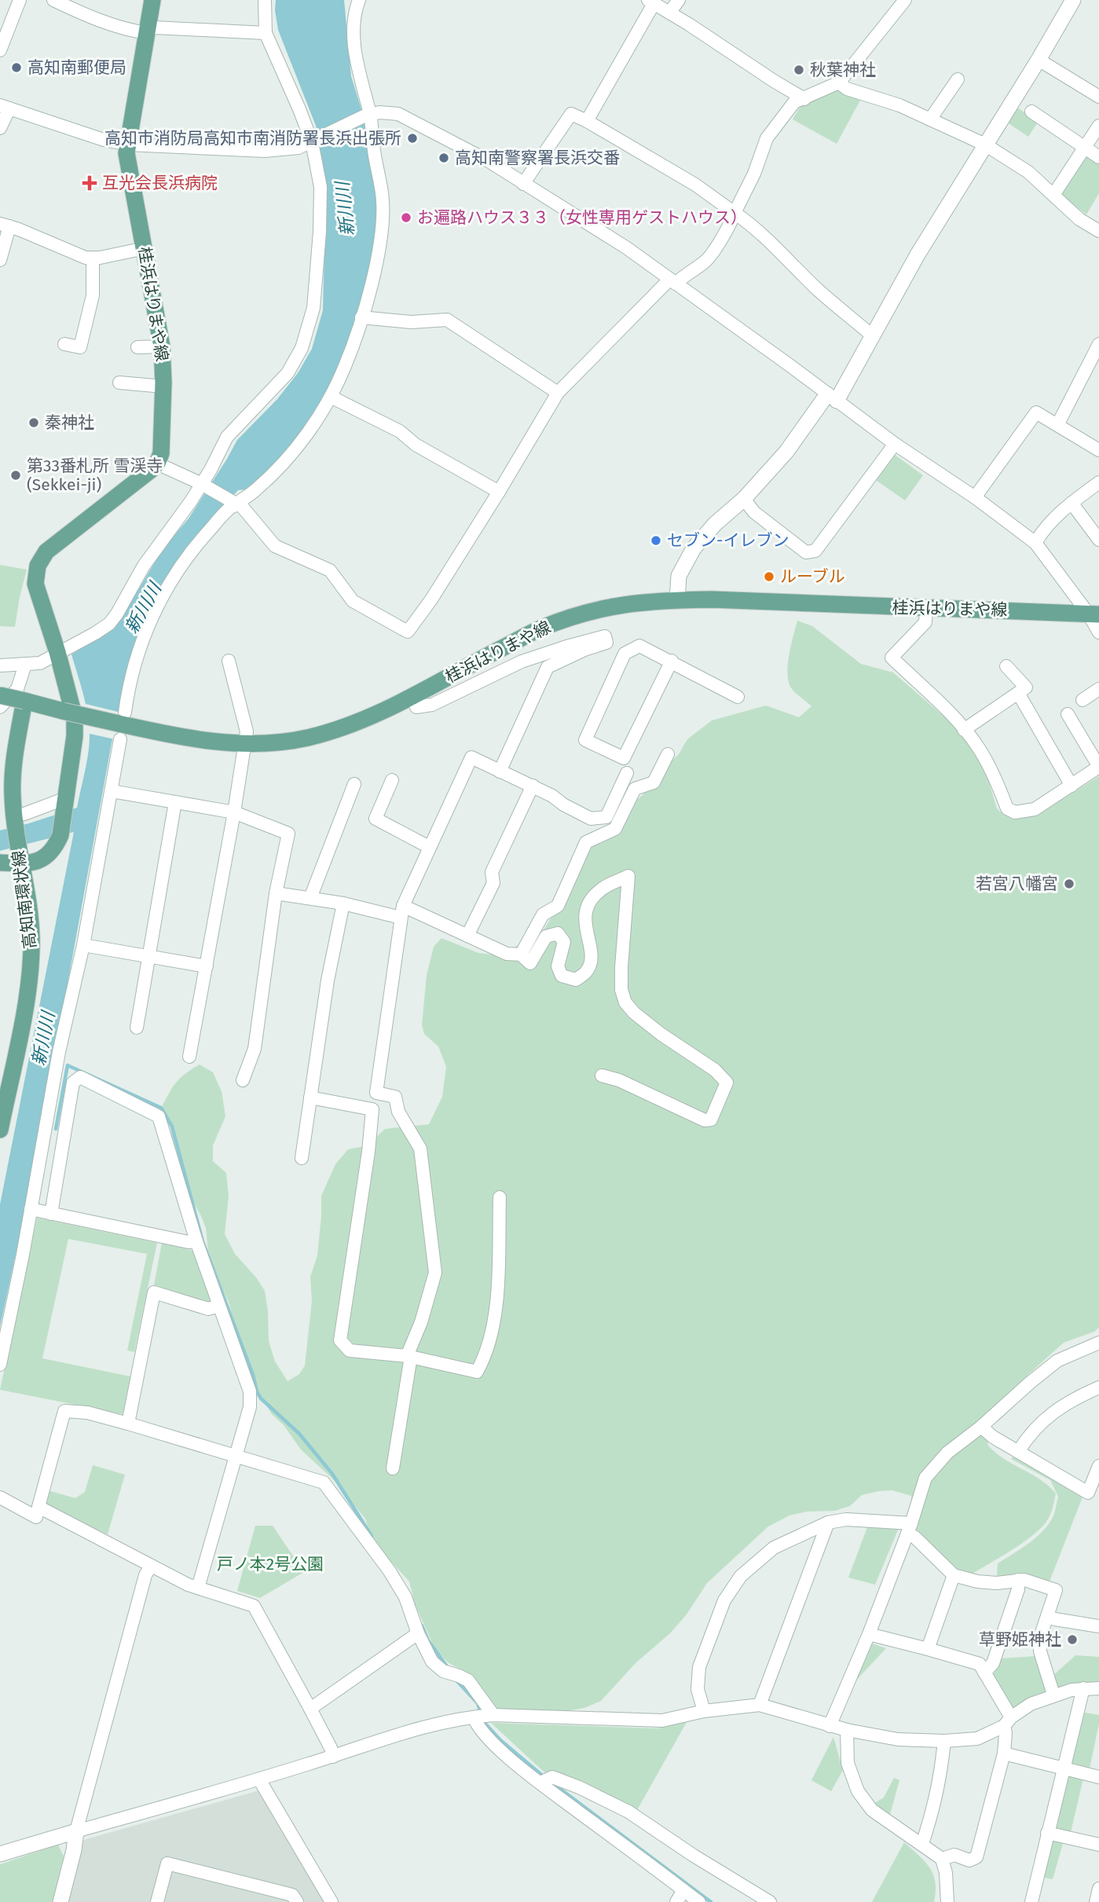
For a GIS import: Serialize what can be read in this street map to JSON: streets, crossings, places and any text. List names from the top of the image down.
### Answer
{
  "streets": {
    "main road": ["桂浜はりまや線", "高知南環状線"]
  },
  "crossings": [
    ["桂浜はりまや線", "高知南環状線"]
  ],
  "water": ["新川川"],
  "parks": ["戸ノ本2号公園"],
  "places": {
    "other": [
      "高知南郵便局",
      "秋葉神社",
      "高知市消防局高知市南消防署長浜出張所",
      "高知南警察署長浜交番",
      "お遍路ハウス３３（女性専用ゲストハウス）",
      "秦神社",
      "第33番札所 雪渓寺 (Sekkei-ji)",
      "セブン-イレブン",
      "ルーブル",
      "若宮八幡宮",
      "草野姫神社"
    ],
    "health": ["互光会長浜病院"]
  }
}
